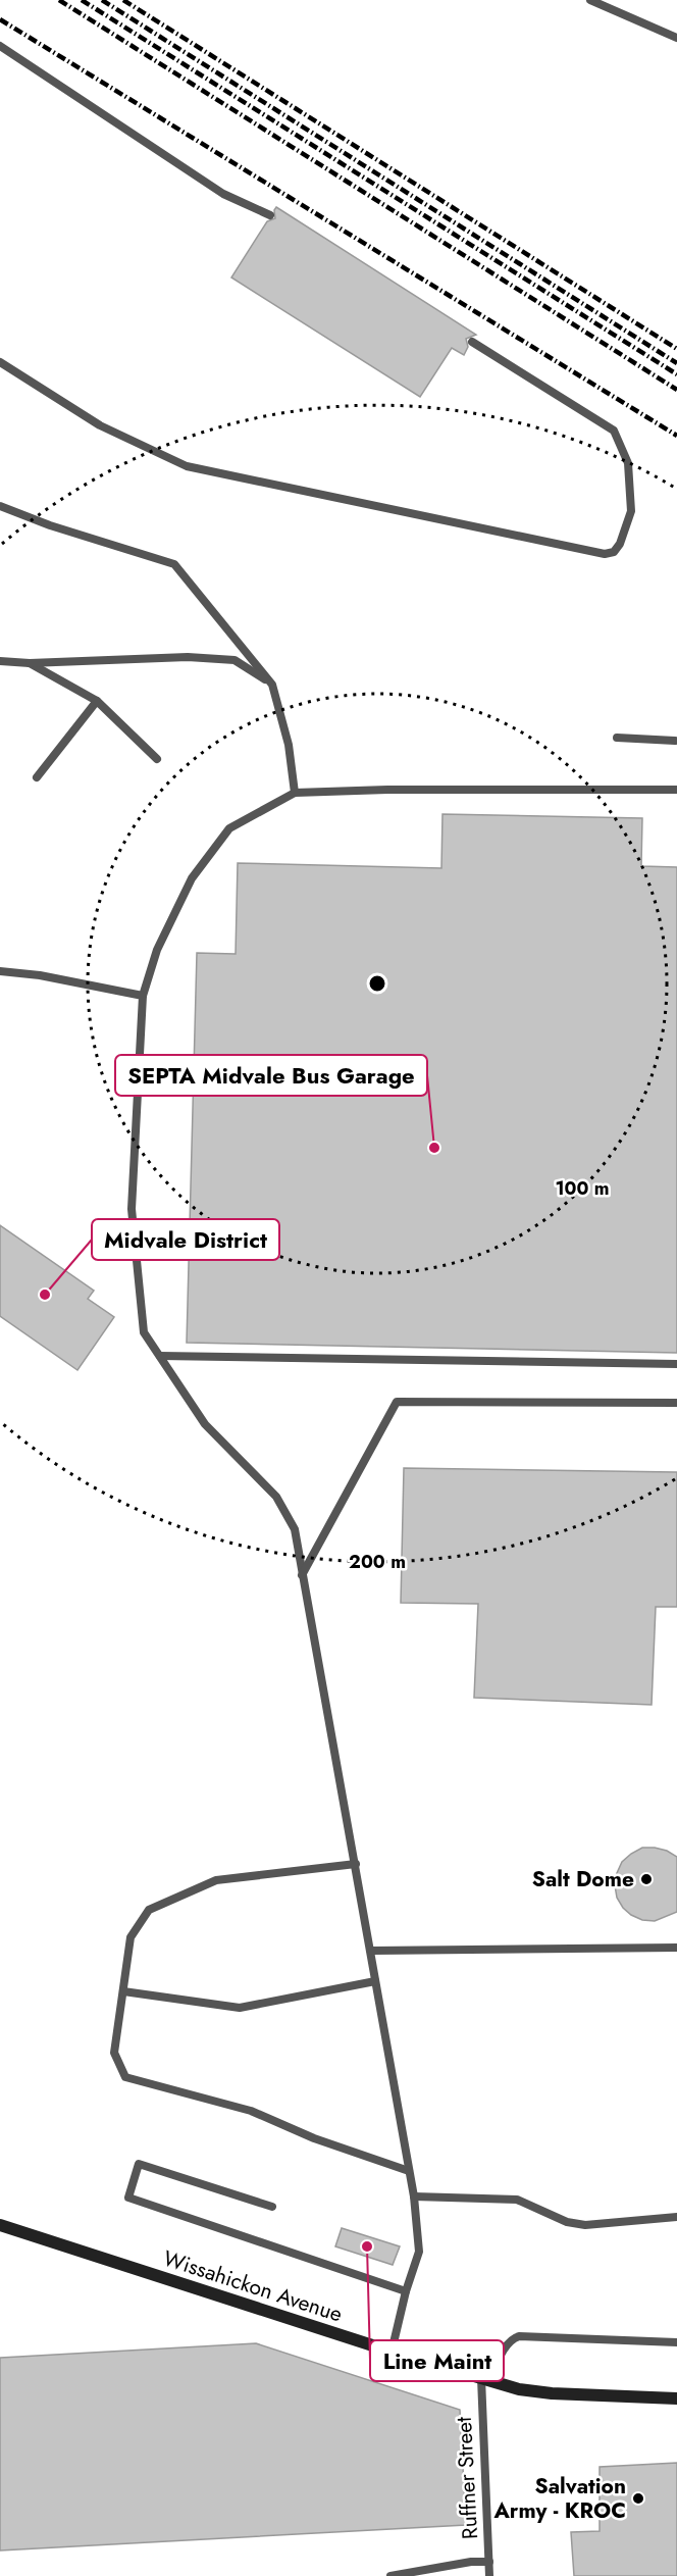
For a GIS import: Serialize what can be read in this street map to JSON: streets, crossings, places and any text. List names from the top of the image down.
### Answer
{
  "streets": {
    "street": ["Wissahickon Avenue"],
    "lane": ["Ruffner Street"]
  },
  "crossings": [
    ["Wissahickon Avenue", "Ruffner Street"]
  ],
  "places": [
    "SEPTA Midvale Bus Garage",
    "Midvale District",
    "Salt Dome",
    "Line Maint",
    "Salvation Army - KROC"
  ],
  "rings": ["100 m", "200 m"]
}
